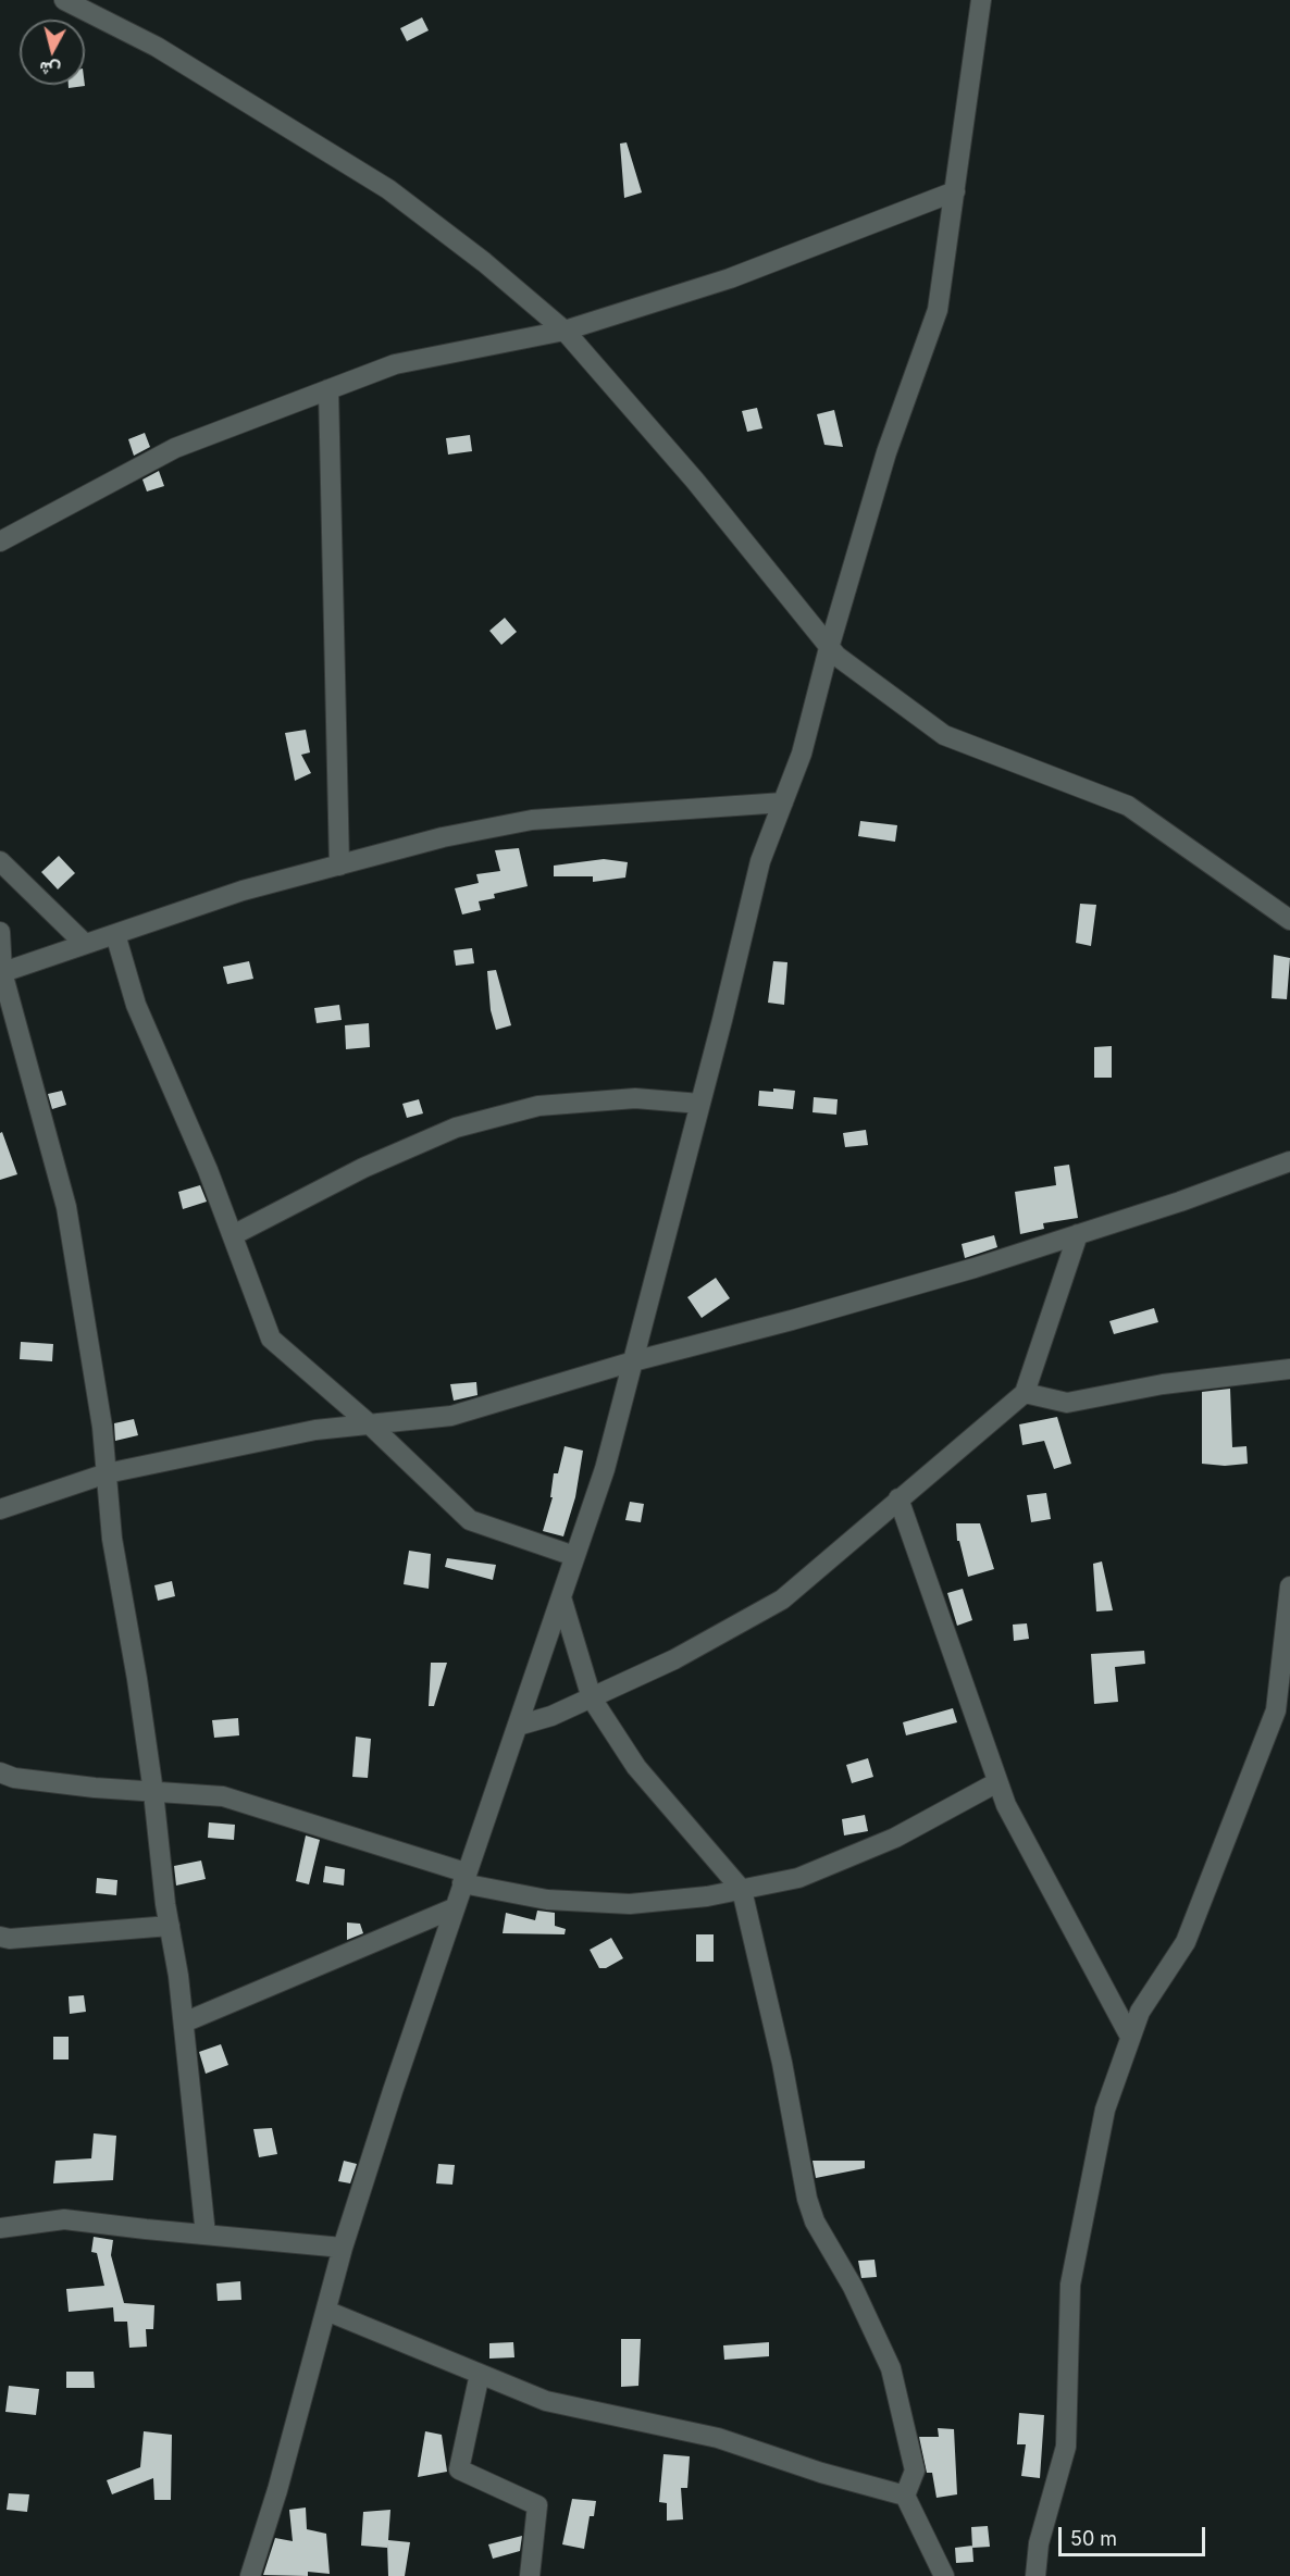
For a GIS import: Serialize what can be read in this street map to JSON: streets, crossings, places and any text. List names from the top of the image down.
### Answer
{
  "scale_bar": "50 m",
  "north": "bottom"
}
